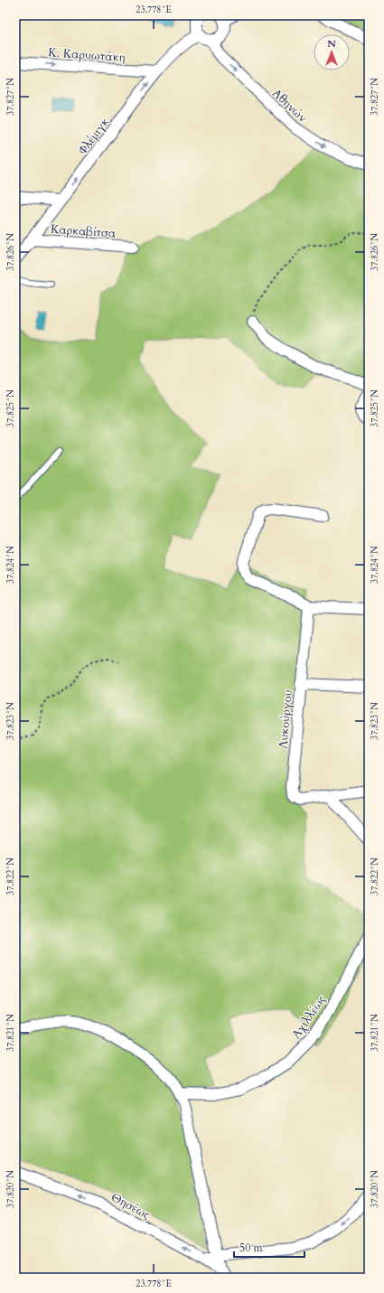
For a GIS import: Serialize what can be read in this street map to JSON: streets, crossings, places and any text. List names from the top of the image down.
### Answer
{
  "streets": {
    "street": [
      "Κ. Καρυωτάκη",
      "Αθηνών",
      "Φλέμιγκ",
      "Καρκαβίτσα",
      "Λυκούργου",
      "Αχιλλέως",
      "Θησέως"
    ]
  },
  "crossings": [
    ["Κ. Καρυωτάκη", "Φλέμιγκ"],
    ["Φλέμιγκ", "Καρκαβίτσα"]
  ],
  "one_way": [
    "Κ. Καρυωτάκη",
    "Αθηνών",
    "Φλέμιγκ",
    "Θησέως"
  ],
  "scale_bar": "50 m",
  "north": "top",
  "coordinates": [
    "23.778°E",
    "37.827°N",
    "37.826°N",
    "37.825°N",
    "37.824°N",
    "37.823°N",
    "37.822°N",
    "37.821°N",
    "37.820°N"
  ]
}
